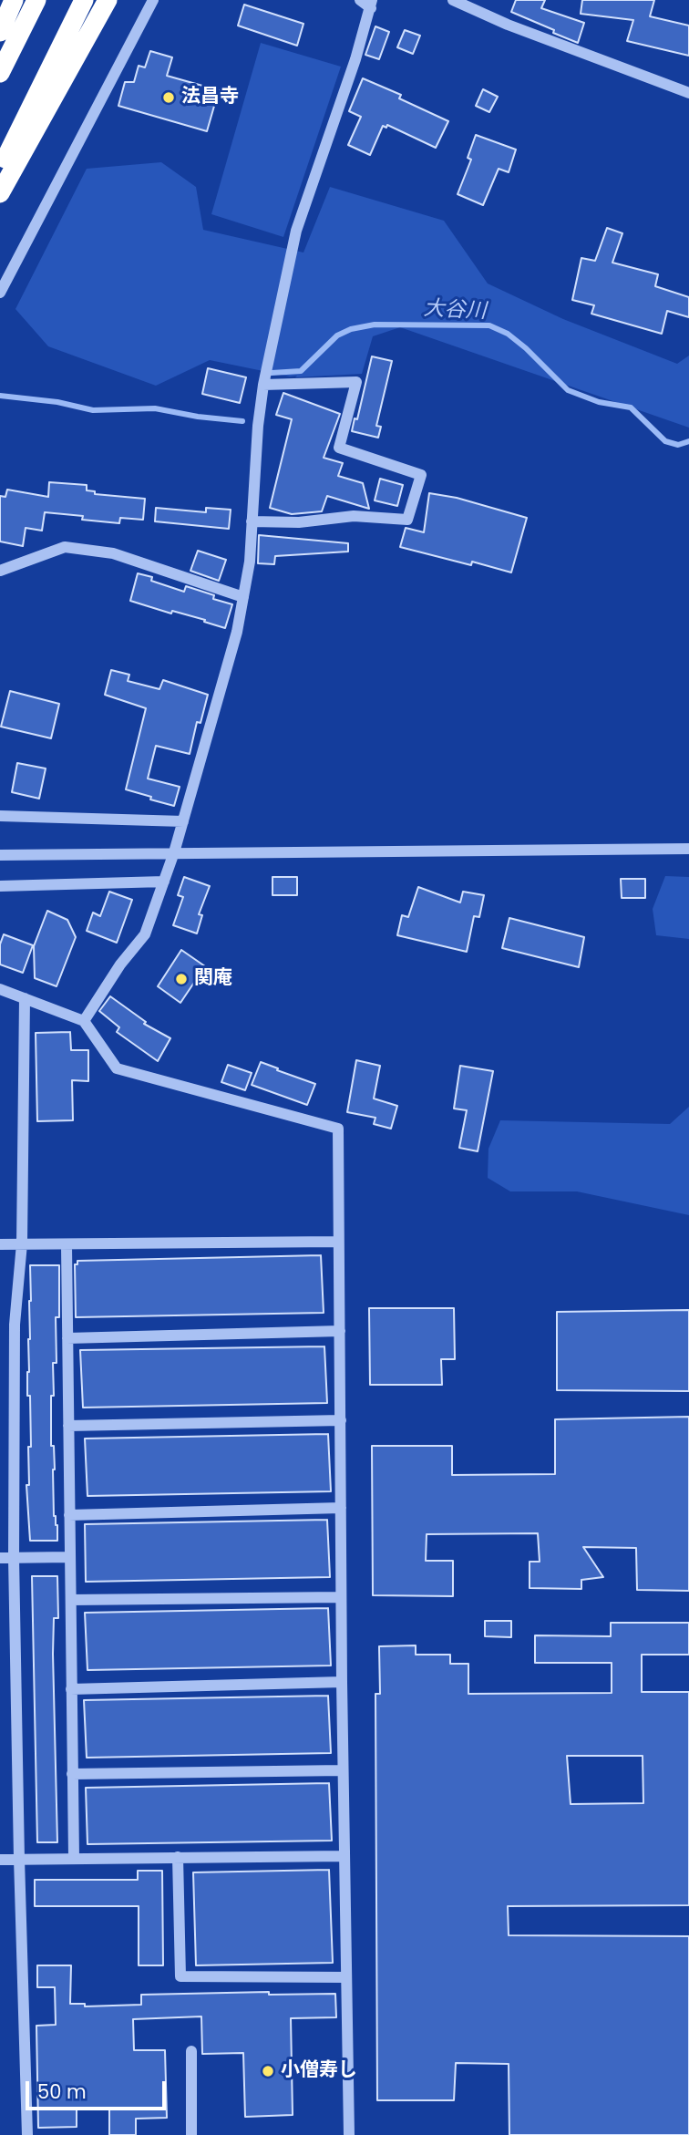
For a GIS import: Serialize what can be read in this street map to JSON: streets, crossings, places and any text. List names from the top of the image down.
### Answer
{
  "water": ["大谷川"],
  "places": ["法昌寺", "関庵", "小僧寿し"],
  "scale_bar": "50 m"
}
